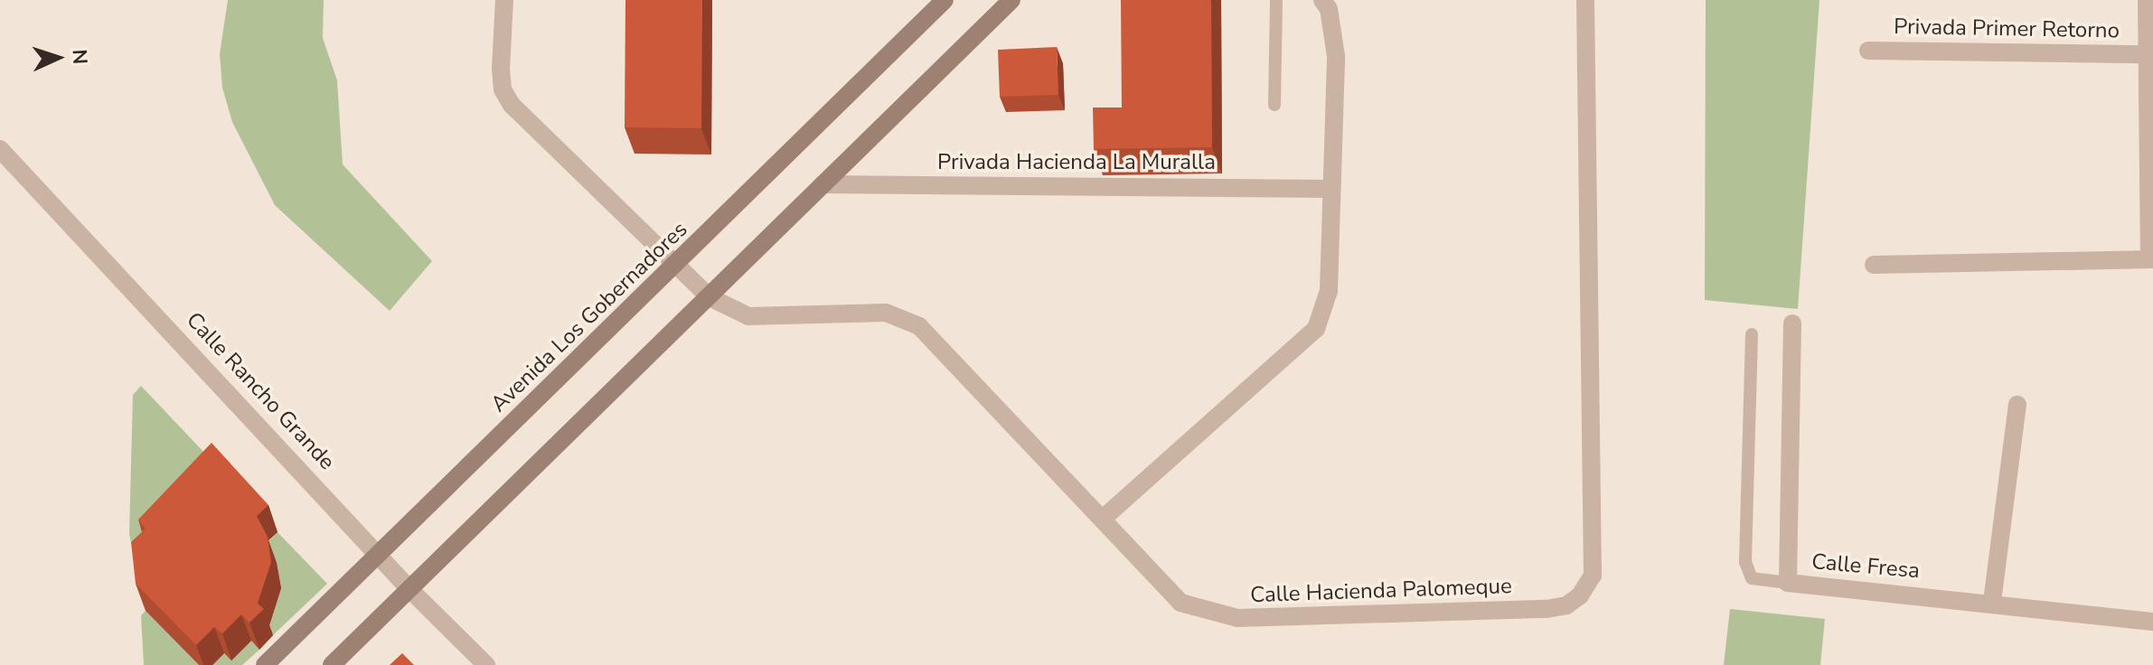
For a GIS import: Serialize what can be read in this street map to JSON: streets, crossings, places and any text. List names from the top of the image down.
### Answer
{
  "streets": {
    "street": [
      "Privada Primer Retorno",
      "Privada Hacienda La Muralla",
      "Avenida Los Gobernadores",
      "Calle Rancho Grande",
      "Calle Fresa",
      "Calle Hacienda Palomeque"
    ]
  },
  "crossings": [
    ["Avenida Los Gobernadores", "Calle Rancho Grande"],
    ["Avenida Los Gobernadores", "Calle Hacienda Palomeque"]
  ],
  "north": "right"
}
